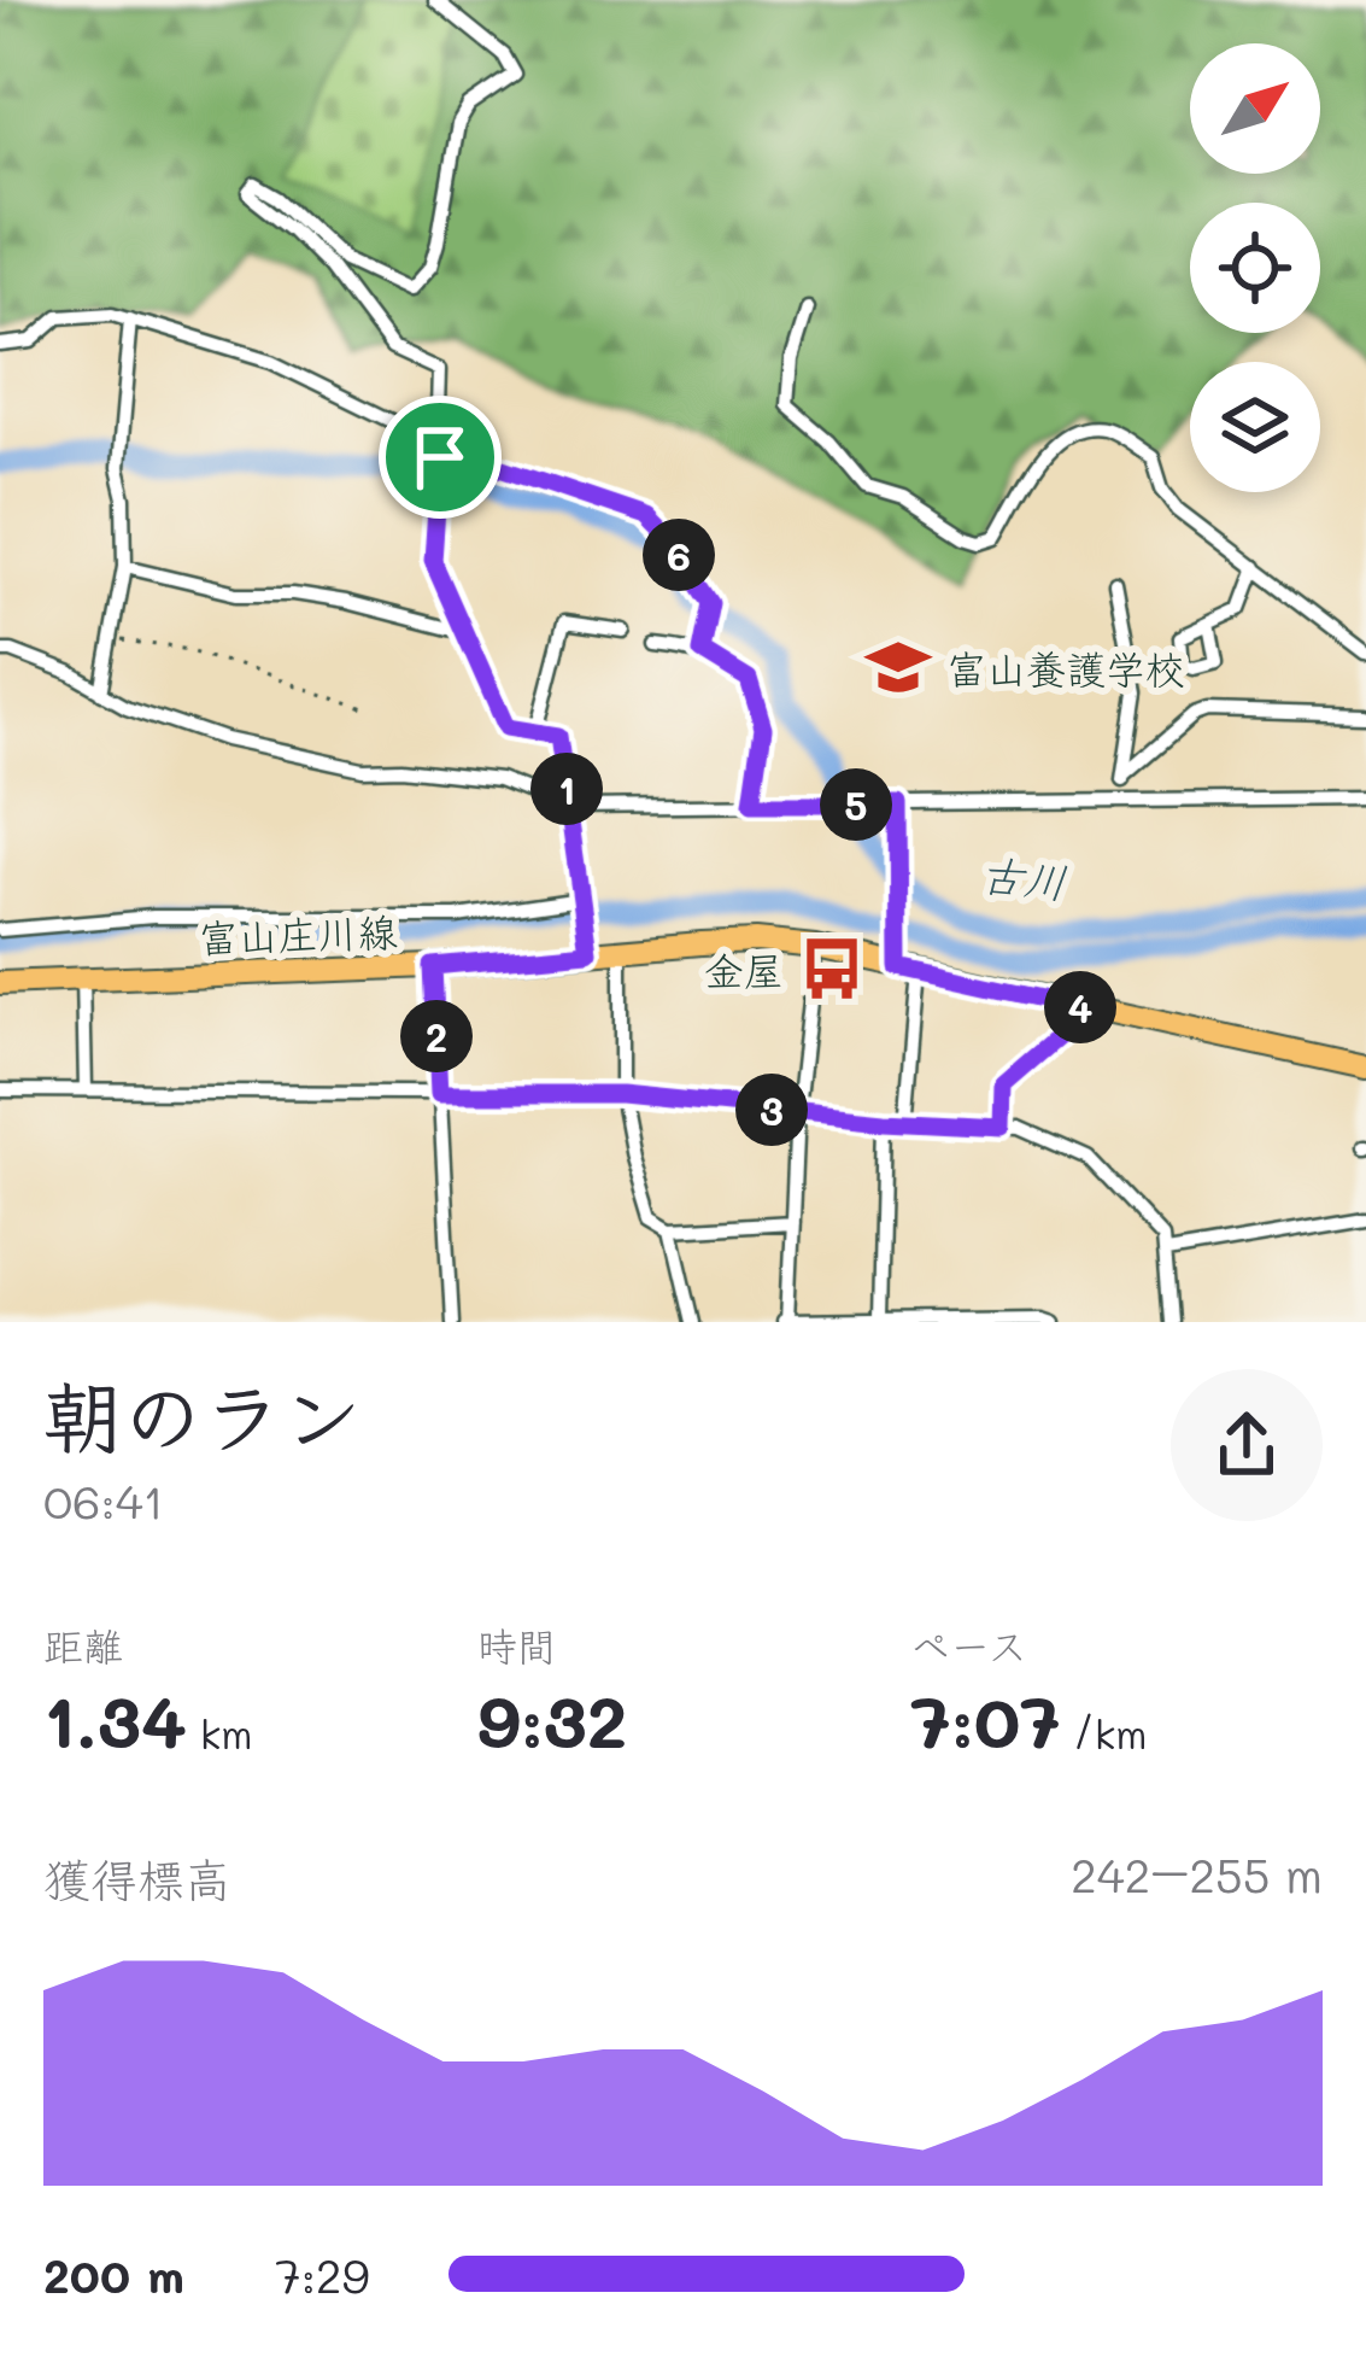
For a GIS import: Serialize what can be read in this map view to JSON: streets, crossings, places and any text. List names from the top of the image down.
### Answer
{
  "streets": {
    "main road": ["富山庄川線"]
  },
  "water": ["古川"],
  "places": {
    "school or university": ["富山養護学校"],
    "bus stop": ["金屋"]
  },
  "north": "top right",
  "page": {
    "pins": [
      "6",
      "1",
      "5",
      "4",
      "2",
      "3"
    ],
    "heading": ["朝のラン", "06:41"],
    "stats": [
      ["距離", "1.34 km"],
      ["時間", "9:32"],
      ["ペース", "7:07 /km"]
    ],
    "chart": ["獲得標高", "242–255 m"],
    "list": [
      {
        "name": "200 m",
        "note": "7:29"
      }
    ]
  }
}
